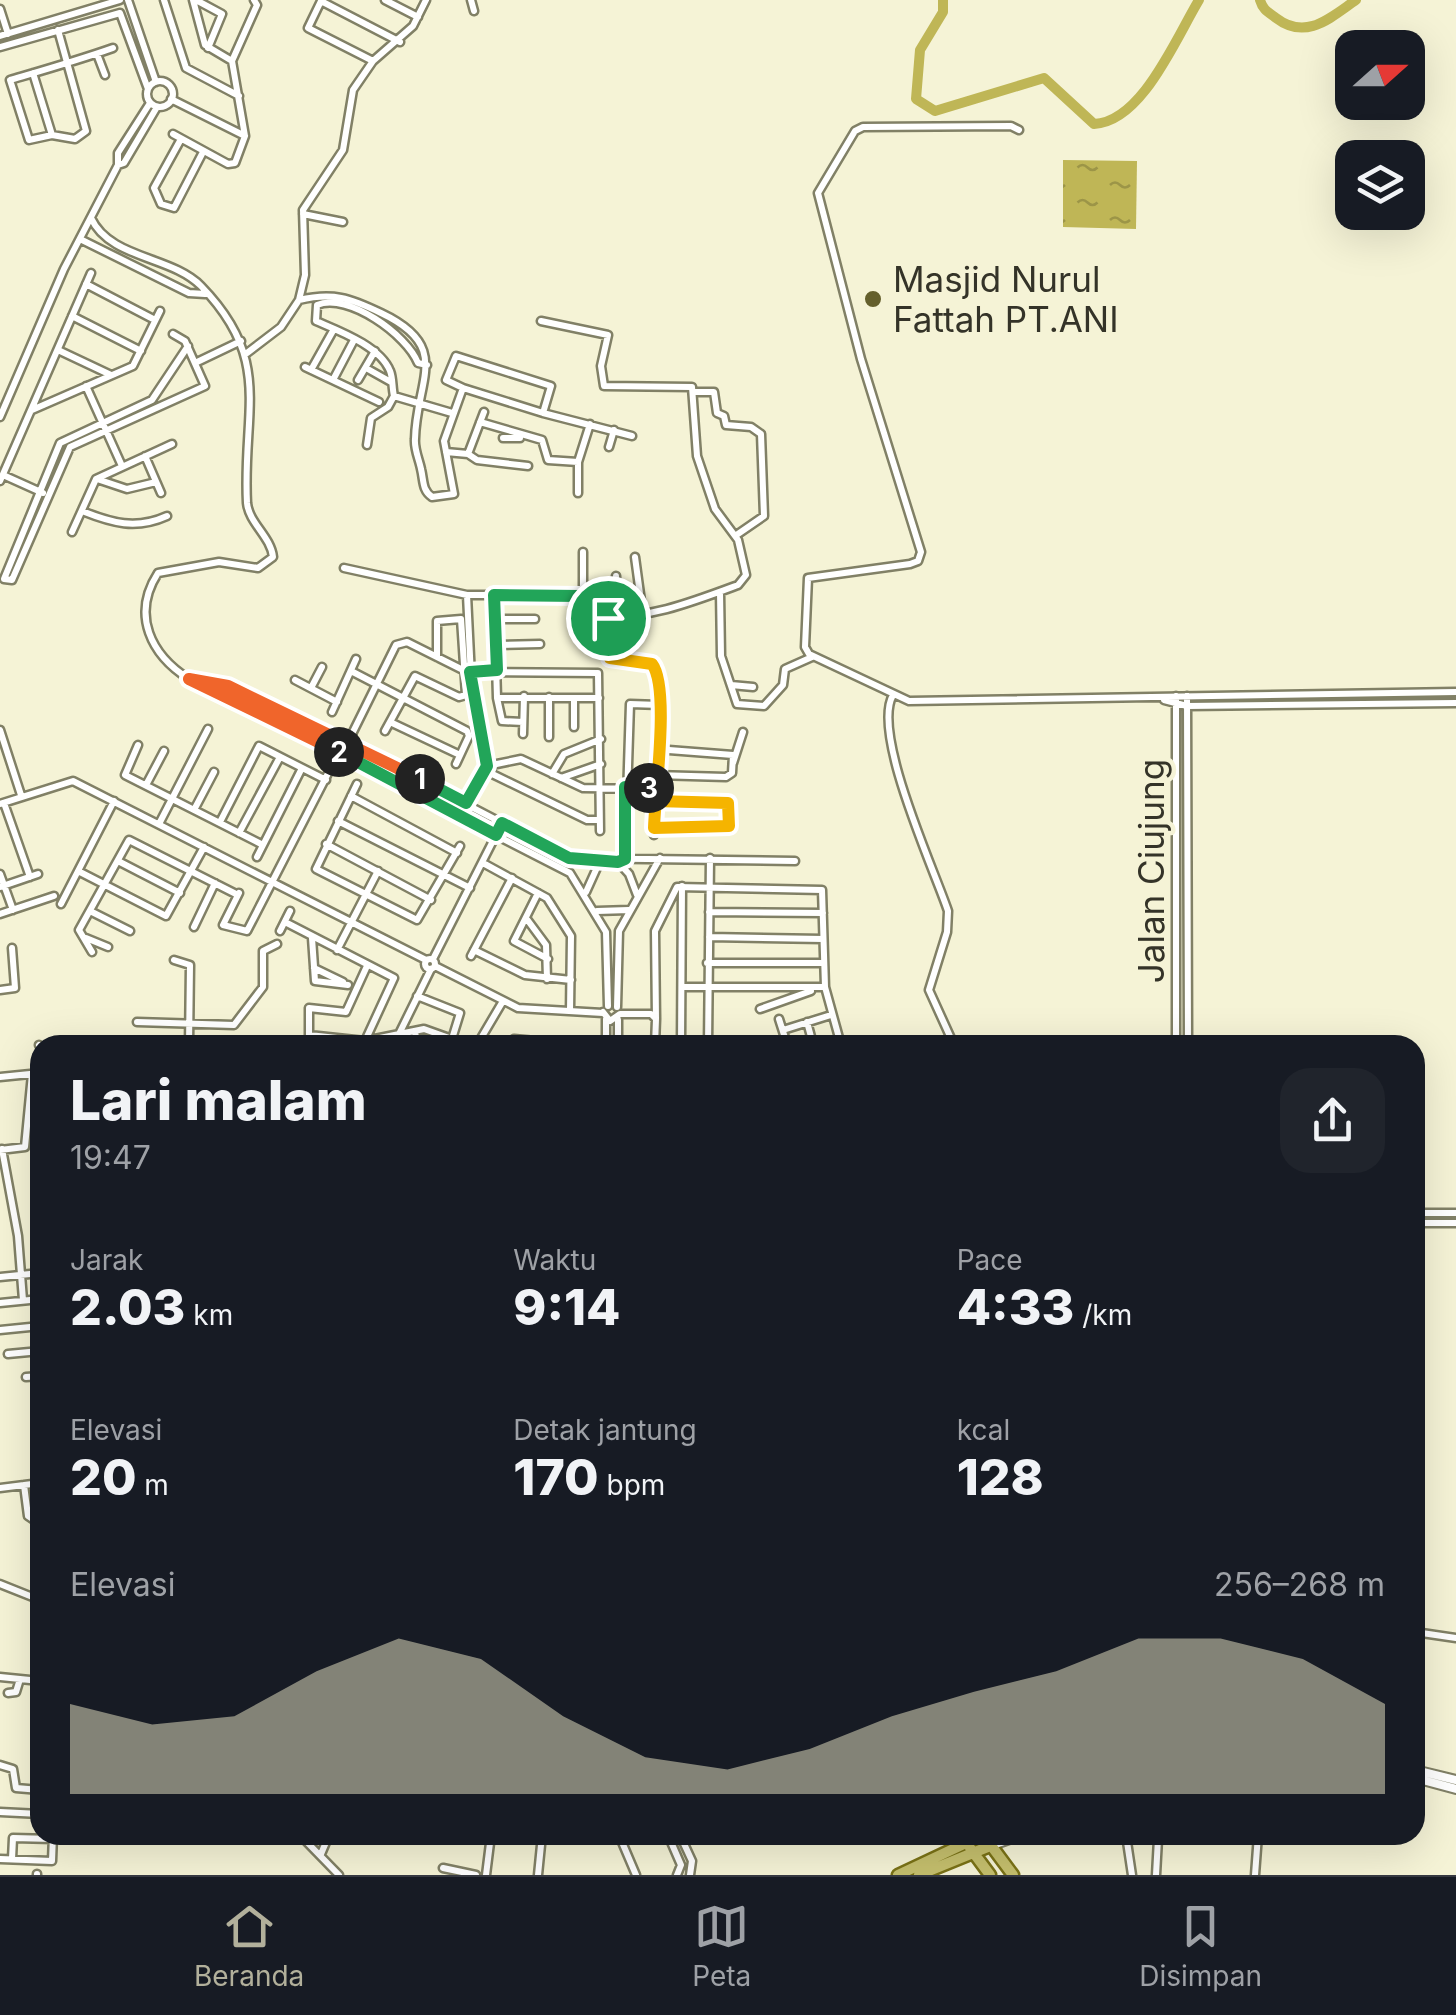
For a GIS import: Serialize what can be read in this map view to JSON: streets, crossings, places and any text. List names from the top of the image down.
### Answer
{
  "streets": {
    "street": ["Jalan Ciujung"]
  },
  "places": ["Masjid Nurul Fattah PT.ANI"],
  "north": "right",
  "page": {
    "pins": ["2", "1", "3"],
    "heading": ["Lari malam", "19:47"],
    "stats": [
      ["Jarak", "2.03 km"],
      ["Waktu", "9:14"],
      ["Pace", "4:33 /km"],
      ["Elevasi", "20 m"],
      ["Detak jantung", "170 bpm"],
      ["kcal", "128"]
    ],
    "chart": ["Elevasi", "256–268 m"],
    "tabs": ["Beranda", "Peta", "Disimpan"]
  }
}
